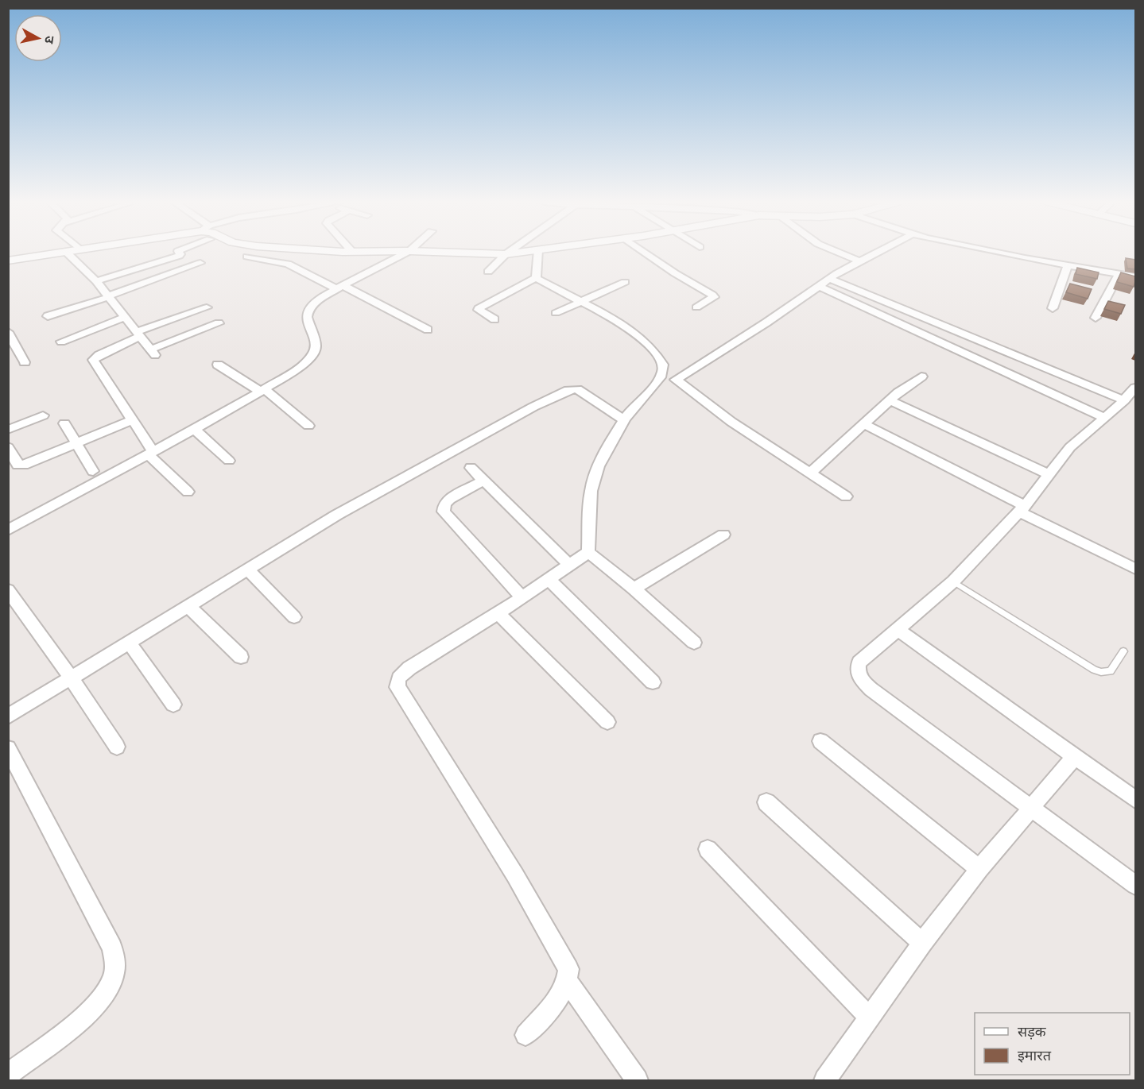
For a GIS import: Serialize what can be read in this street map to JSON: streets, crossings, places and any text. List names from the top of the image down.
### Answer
{
  "legend": ["सड़क", "इमारत"],
  "north": "right"
}
